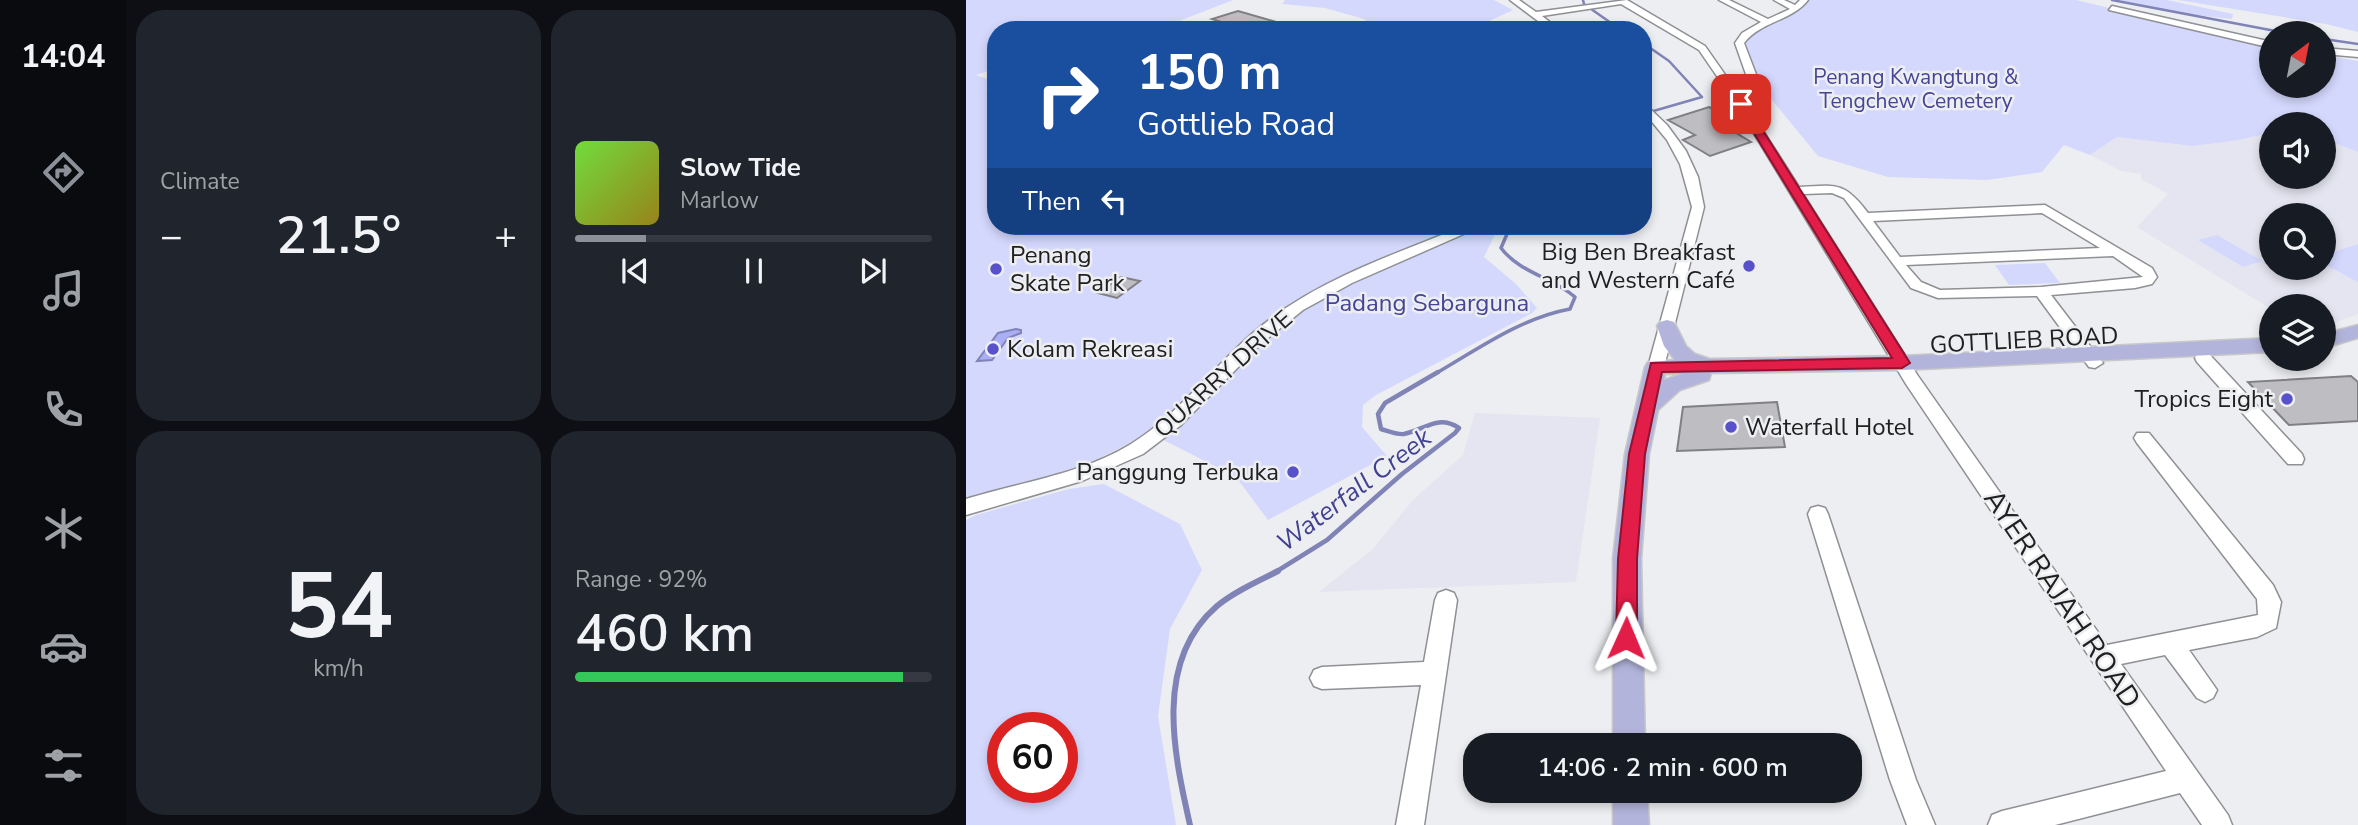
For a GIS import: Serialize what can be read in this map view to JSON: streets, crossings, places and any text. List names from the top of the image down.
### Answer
{
  "streets": {
    "main road": ["GOTTLIEB ROAD"],
    "street": ["QUARRY DRIVE", "AYER RAJAH ROAD"]
  },
  "crossings": [
    ["GOTTLIEB ROAD", "AYER RAJAH ROAD"]
  ],
  "water": ["Waterfall Creek"],
  "parks": ["Penang Kwangtung & Tengchew Cemetery", "Padang Sebarguna"],
  "places": [
    "Big Ben Breakfast and Western Café",
    "Penang Skate Park",
    "Kolam Rekreasi",
    "Tropics Eight",
    "Waterfall Hotel",
    "Panggung Terbuka"
  ],
  "north": "top right",
  "page": {
    "tabs": "14:04",
    "tile": [
      "Climate",
      ["54", "km/h"],
      ["Range · 92%", "460 km"]
    ],
    "turn": ["150 m", "Gottlieb Road"],
    "song": ["Slow Tide", "Marlow"],
    "then": "Then",
    "heat": ["−", "21.5°", "+"],
    "limit": "60",
    "trip": "14:06 · 2 min · 600 m"
  }
}
